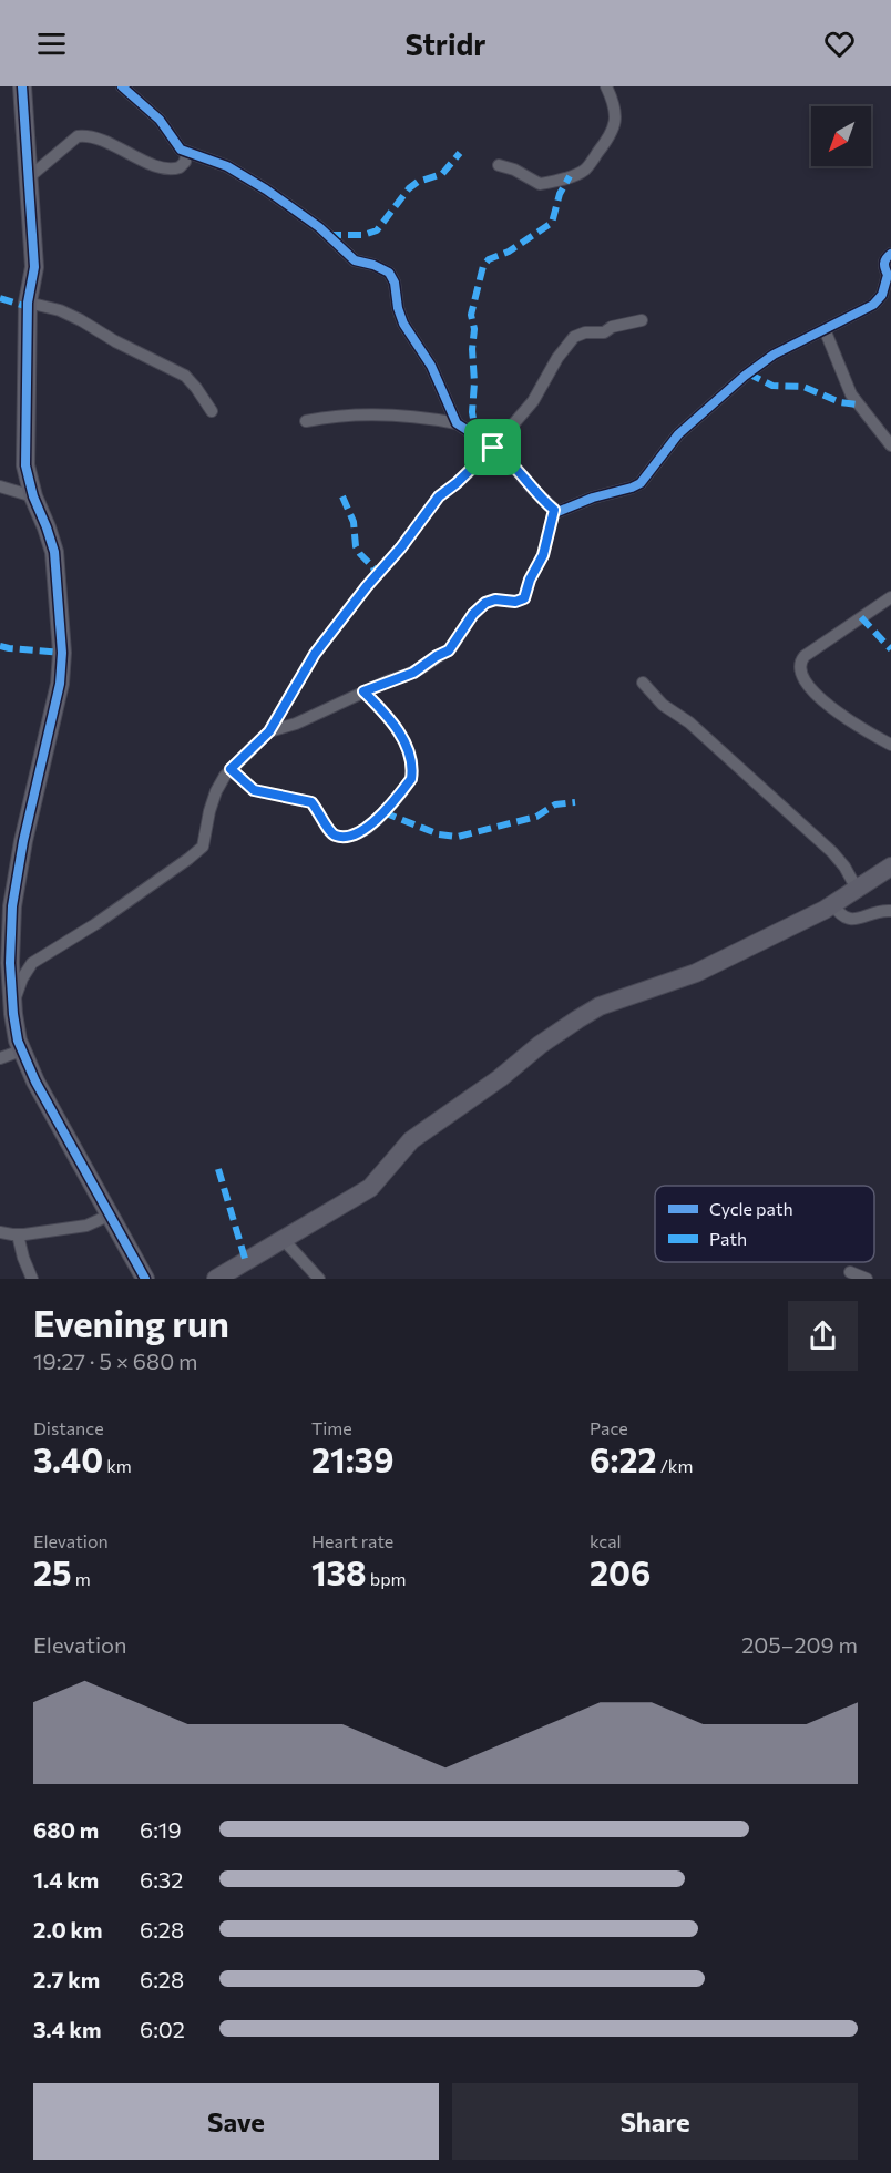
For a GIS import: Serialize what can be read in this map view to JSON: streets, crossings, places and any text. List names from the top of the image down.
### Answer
{
  "legend": ["Cycle path", "Path"],
  "north": "bottom left",
  "page": {
    "header": "Stridr",
    "heading": ["Evening run", "19:27 · 5 × 680 m"],
    "stats": [
      ["Distance", "3.40 km"],
      ["Time", "21:39"],
      ["Pace", "6:22 /km"],
      ["Elevation", "25 m"],
      ["Heart rate", "138 bpm"],
      ["kcal", "206"]
    ],
    "chart": ["Elevation", "205–209 m"],
    "list": [
      {
        "name": "680 m",
        "note": "6:19"
      },
      {
        "name": "1.4 km",
        "note": "6:32"
      },
      {
        "name": "2.0 km",
        "note": "6:28"
      },
      {
        "name": "2.7 km",
        "note": "6:28"
      },
      {
        "name": "3.4 km",
        "note": "6:02"
      }
    ],
    "buttons": ["Save", "Share"]
  }
}
